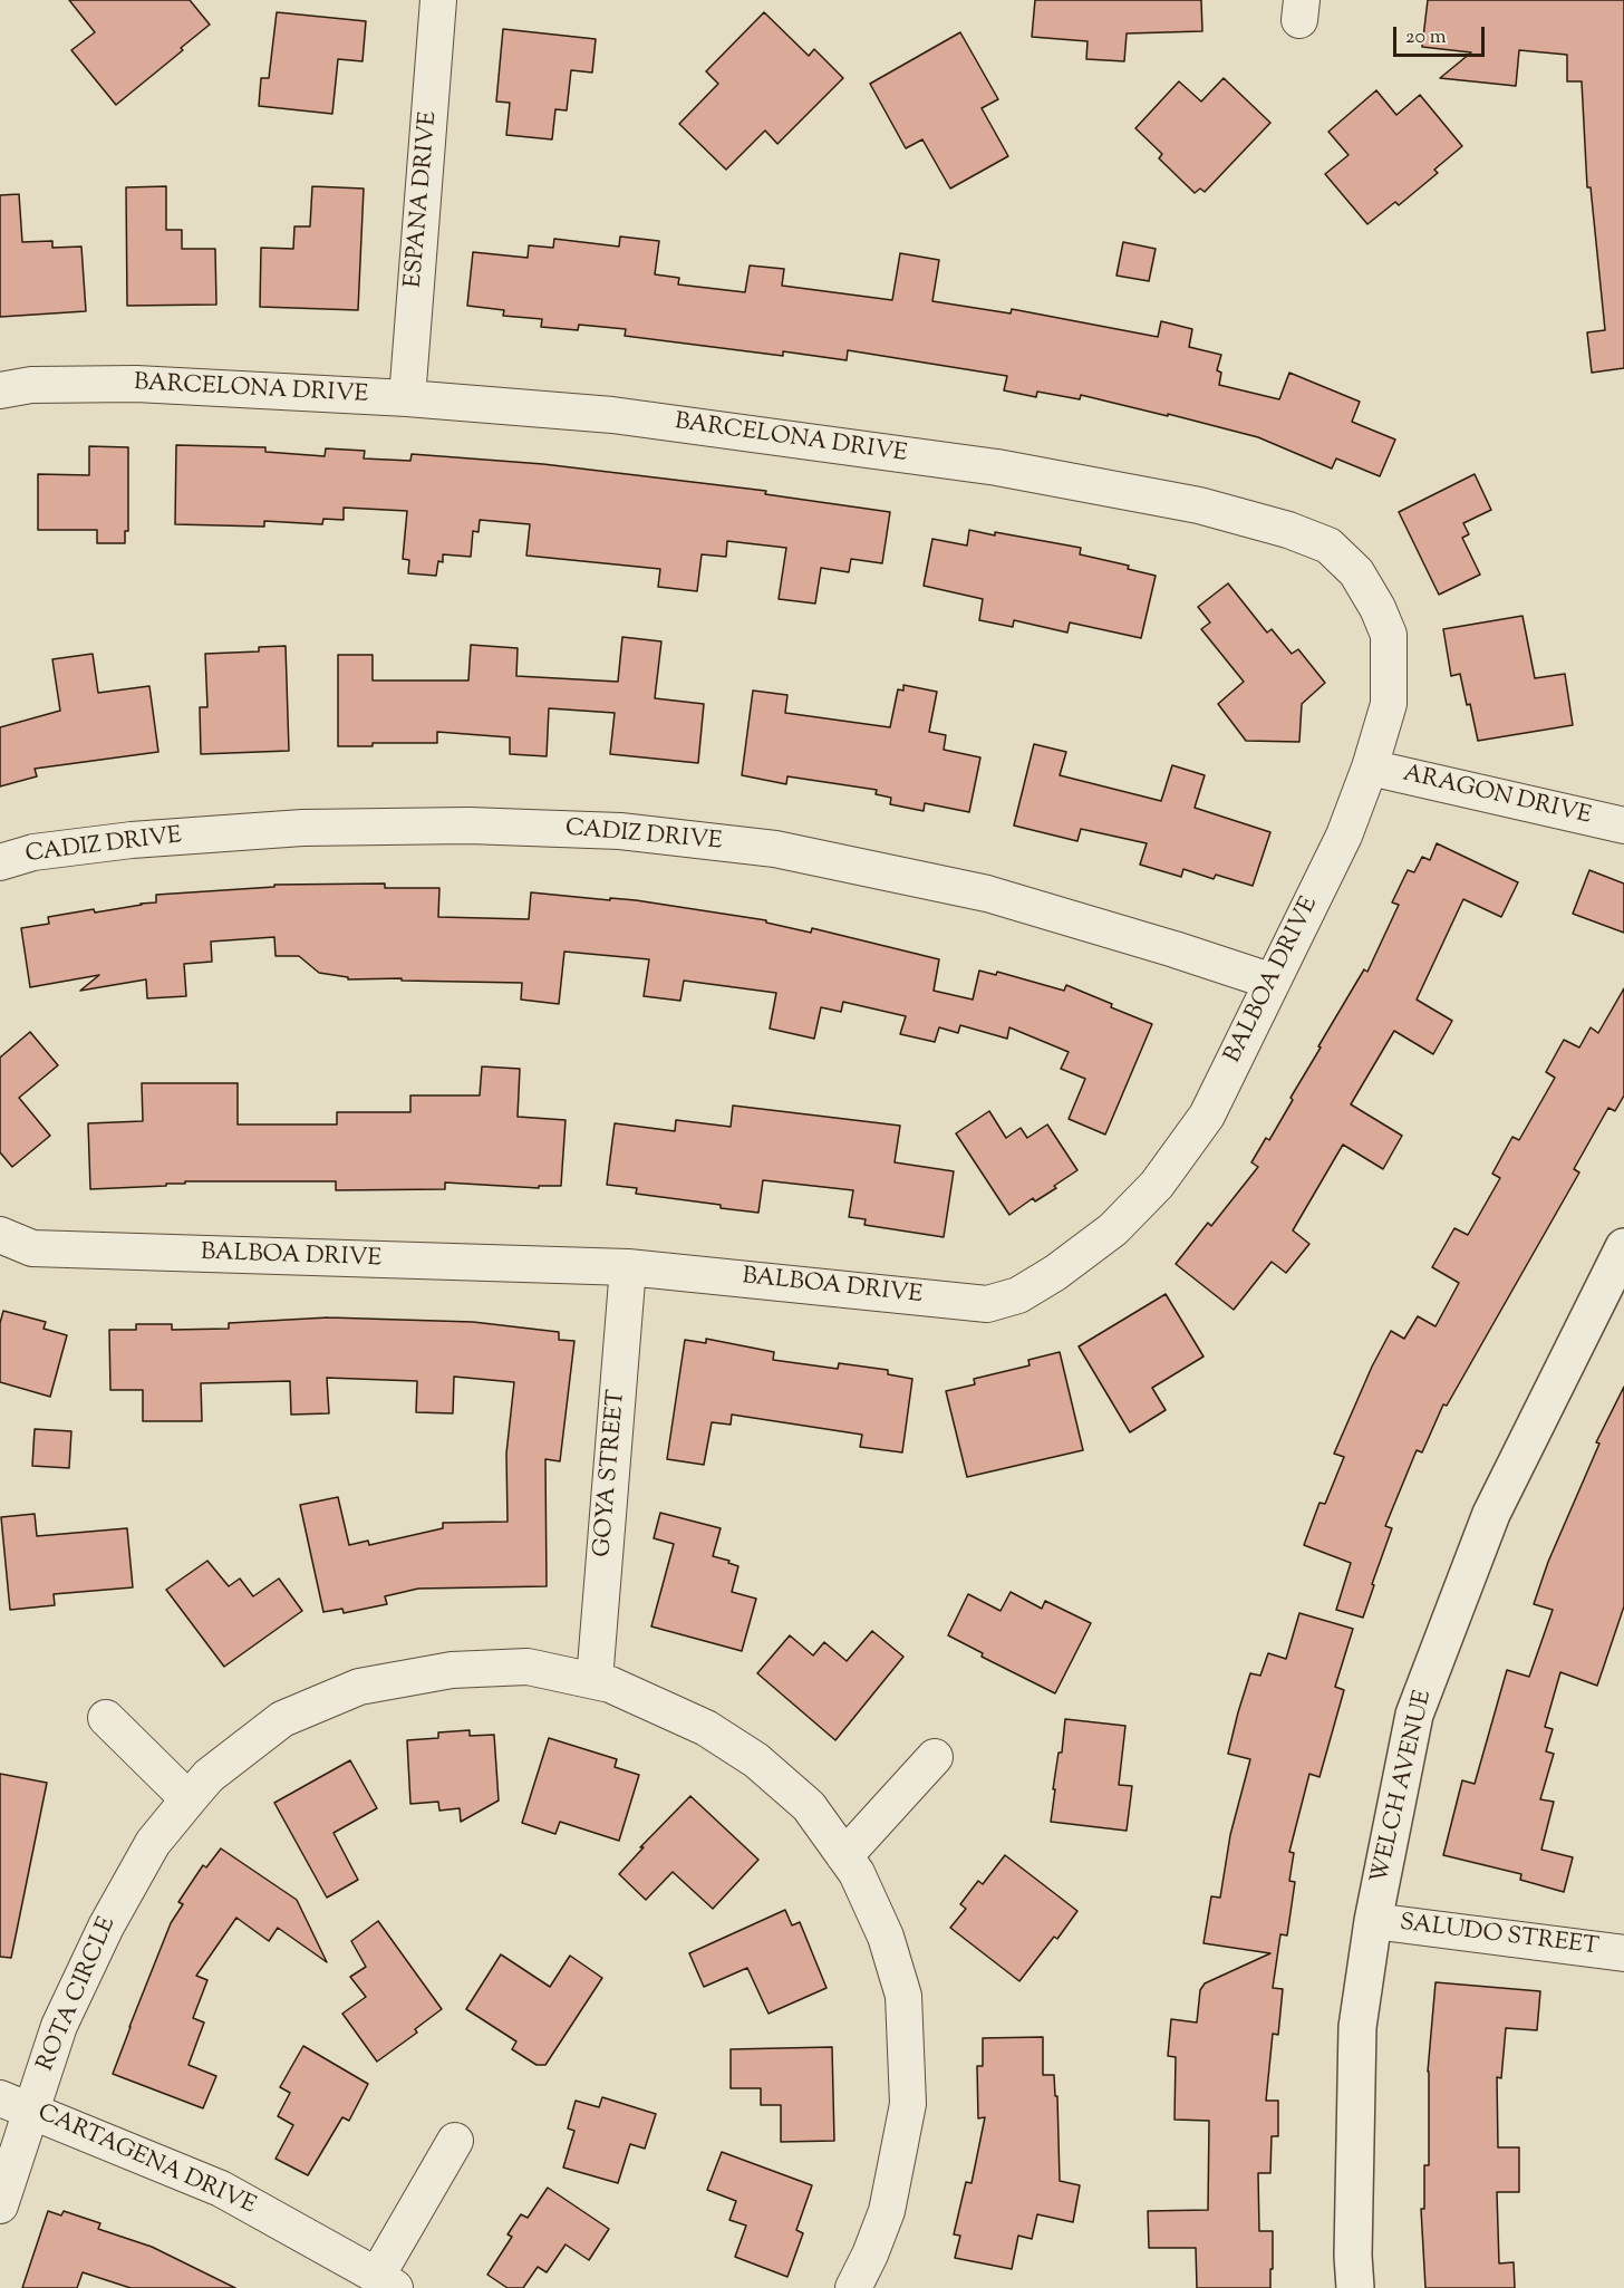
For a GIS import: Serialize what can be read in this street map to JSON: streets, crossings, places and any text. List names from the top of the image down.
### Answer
{
  "streets": {
    "street": [
      "ESPANA DRIVE",
      "BARCELONA DRIVE",
      "ARAGON DRIVE",
      "CADIZ DRIVE",
      "BALBOA DRIVE",
      "GOYA STREET",
      "WELCH AVENUE",
      "SALUDO STREET",
      "ROTA CIRCLE",
      "CARTAGENA DRIVE"
    ]
  },
  "crossings": [
    ["ESPANA DRIVE", "BARCELONA DRIVE"],
    ["BARCELONA DRIVE", "ARAGON DRIVE"],
    ["BARCELONA DRIVE", "BALBOA DRIVE"],
    ["ARAGON DRIVE", "BALBOA DRIVE"],
    ["CADIZ DRIVE", "BALBOA DRIVE"],
    ["BALBOA DRIVE", "GOYA STREET"],
    ["GOYA STREET", "ROTA CIRCLE"],
    ["WELCH AVENUE", "SALUDO STREET"],
    ["ROTA CIRCLE", "CARTAGENA DRIVE"]
  ],
  "scale_bar": "20 m"
}
